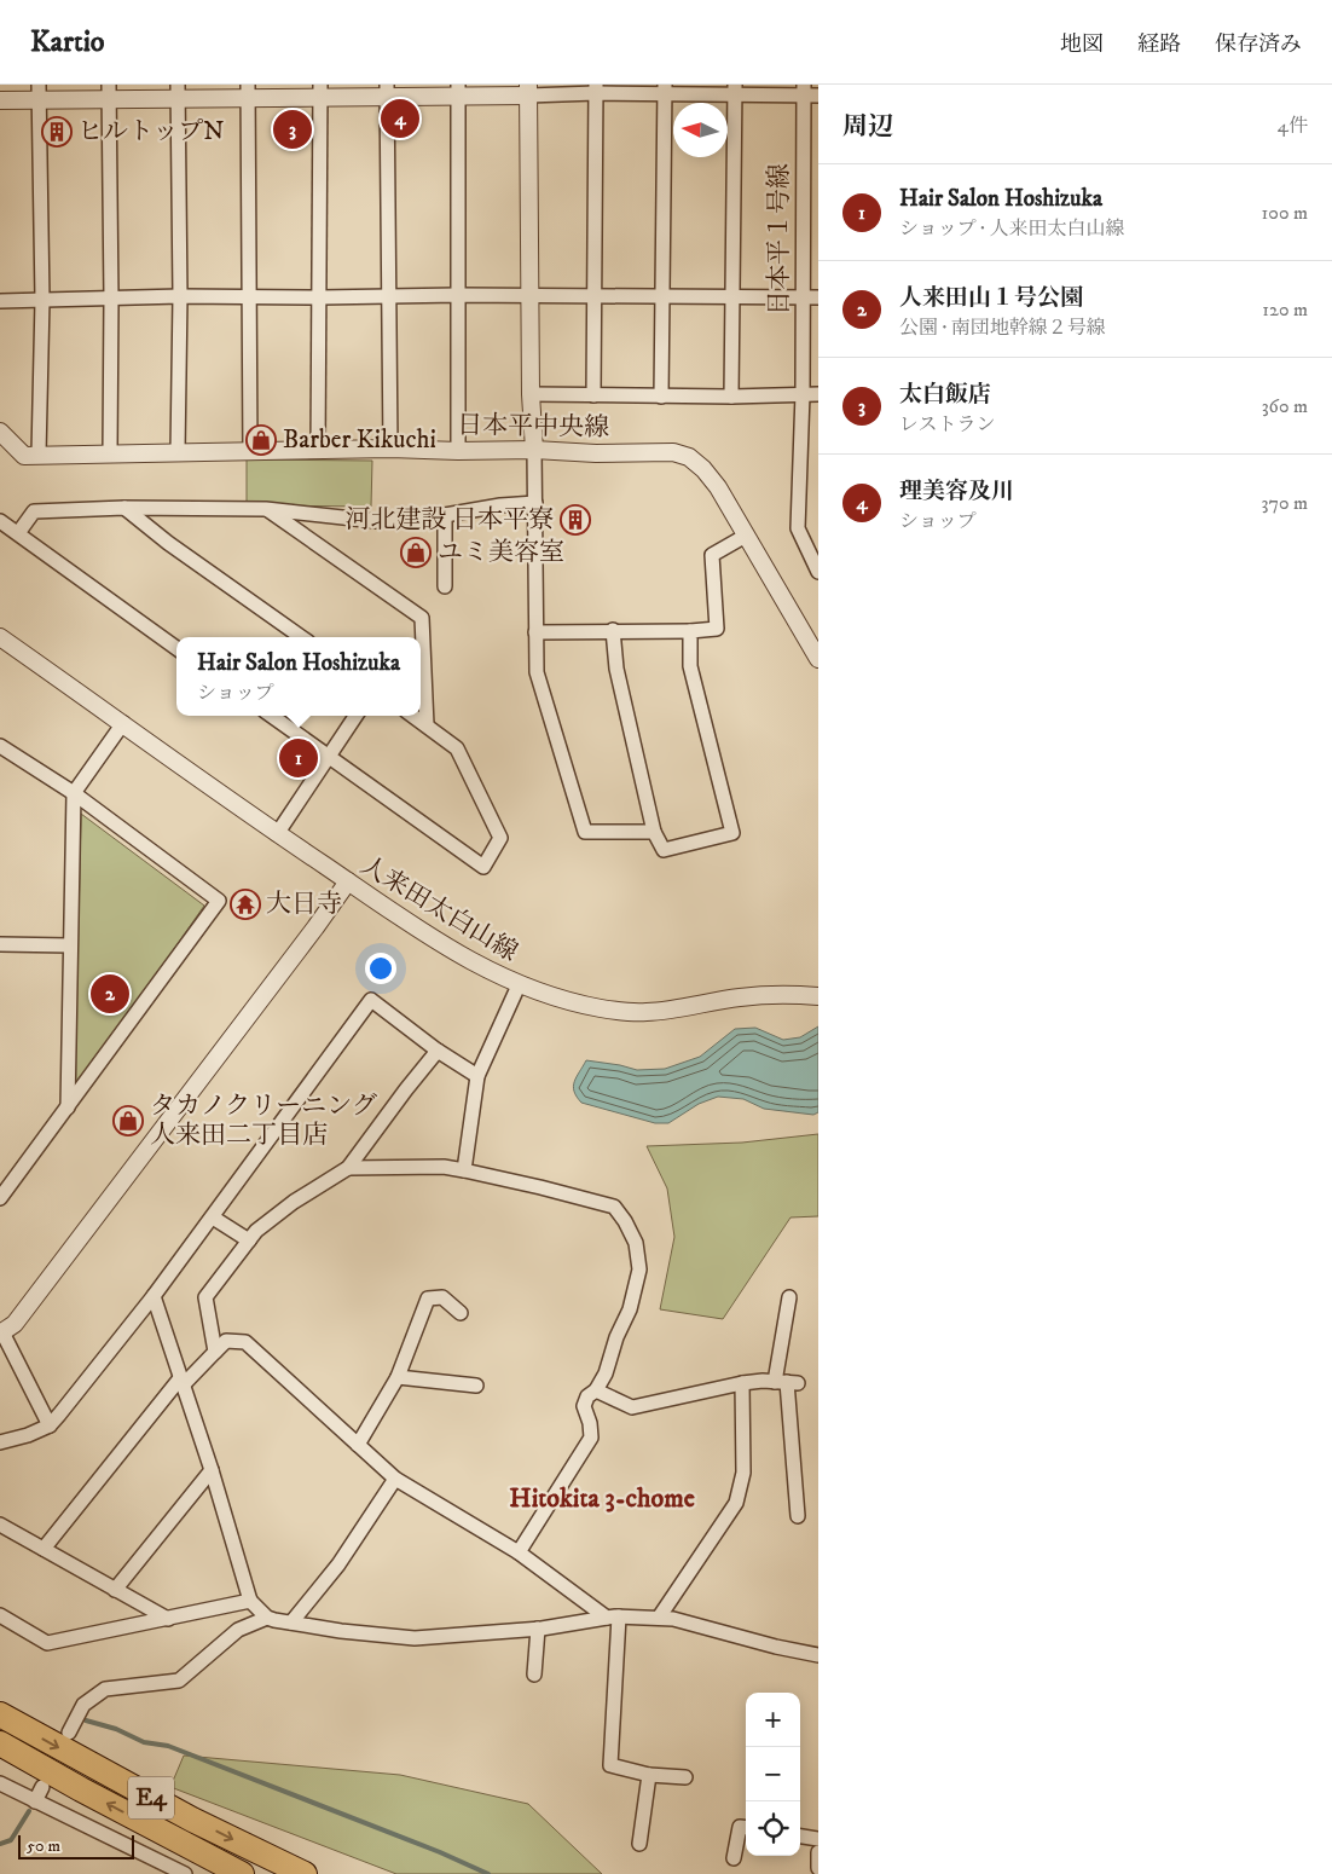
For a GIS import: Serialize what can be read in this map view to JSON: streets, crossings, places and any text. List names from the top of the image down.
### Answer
{
  "streets": {
    "highway": ["E4"],
    "street": ["日本平１号線", "日本平中央線", "人来田太白山線"]
  },
  "districts": ["Hitokita 3-chome"],
  "places": {
    "building": ["ヒルトップN", "河北建設 日本平寮"],
    "shop": ["Barber Kikuchi", "ユミ美容室", "タカノクリーニング 人来田二丁目店"],
    "temple": ["大日寺"]
  },
  "scale_bar": "50 m",
  "north": "left",
  "page": {
    "header": "Kartio",
    "nav": ["地図", "経路", "保存済み"],
    "heading": ["周辺", "4件"],
    "pins": [
      "4",
      "3",
      "1",
      "2"
    ],
    "list": [
      {
        "mark": "1",
        "name": "Hair Salon Hoshizuka",
        "note": "ショップ · 人来田太白山線",
        "value": "100 m"
      },
      {
        "mark": "2",
        "name": "人来田山１号公園",
        "note": "公園 · 南団地幹線２号線",
        "value": "120 m"
      },
      {
        "mark": "3",
        "name": "太白飯店",
        "note": "レストラン",
        "value": "360 m"
      },
      {
        "mark": "4",
        "name": "理美容及川",
        "note": "ショップ",
        "value": "370 m"
      }
    ],
    "popup": ["Hair Salon Hoshizuka", "ショップ"],
    "map_buttons": ["+", "−"],
    "scale": "50 m"
  }
}
